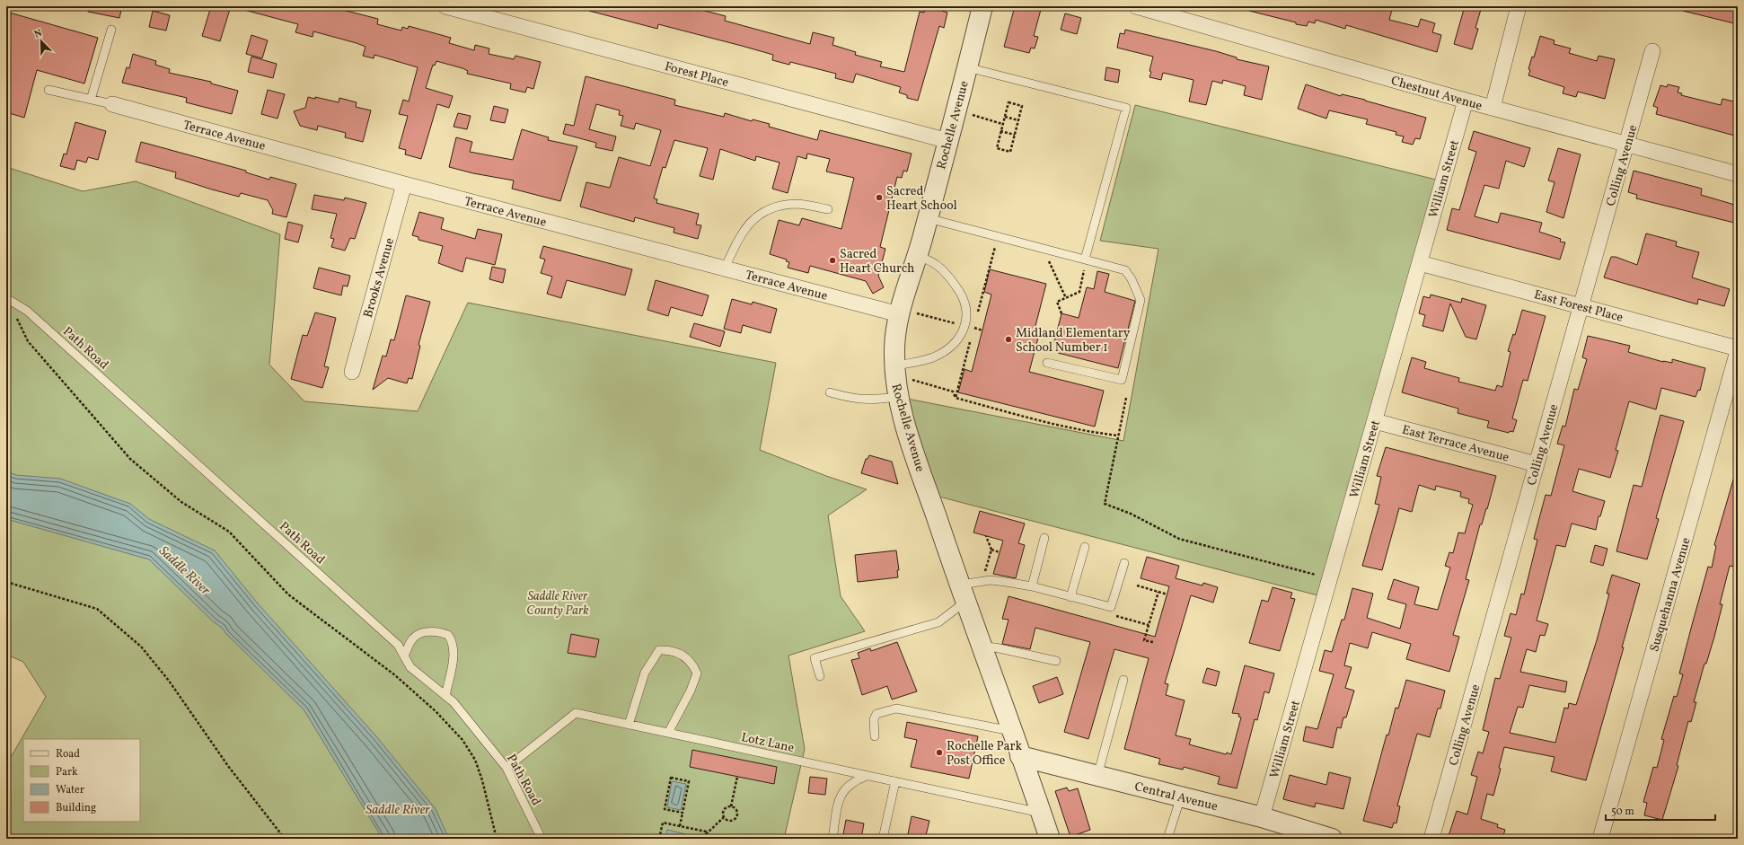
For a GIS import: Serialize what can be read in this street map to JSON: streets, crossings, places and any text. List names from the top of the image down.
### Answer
{
  "streets": {
    "street": [
      "Forest Place",
      "Chestnut Avenue",
      "Rochelle Avenue",
      "Terrace Avenue",
      "Colling Avenue",
      "William Street",
      "Brooks Avenue",
      "East Forest Place",
      "East Terrace Avenue",
      "Susquehanna Avenue",
      "Central Avenue"
    ],
    "lane": ["Path Road", "Lotz Lane"]
  },
  "crossings": [
    ["Forest Place", "Rochelle Avenue"],
    ["Chestnut Avenue", "Colling Avenue"],
    ["Chestnut Avenue", "William Street"],
    ["Rochelle Avenue", "Terrace Avenue"],
    ["Rochelle Avenue", "Lotz Lane"],
    ["Rochelle Avenue", "Central Avenue"],
    ["Terrace Avenue", "Brooks Avenue"],
    ["Colling Avenue", "East Forest Place"],
    ["Colling Avenue", "East Terrace Avenue"],
    ["William Street", "East Forest Place"],
    ["William Street", "East Terrace Avenue"],
    ["William Street", "Central Avenue"],
    ["East Forest Place", "Susquehanna Avenue"],
    ["Path Road", "Lotz Lane"]
  ],
  "water": ["Saddle River"],
  "parks": ["Saddle River County Park"],
  "places": [
    "Sacred Heart School",
    "Sacred Heart Church",
    "Midland Elementary School Number 1",
    "Rochelle Park Post Office"
  ],
  "legend": [
    "Road",
    "Park",
    "Water",
    "Building"
  ],
  "scale_bar": "50 m",
  "north": "top left"
}
